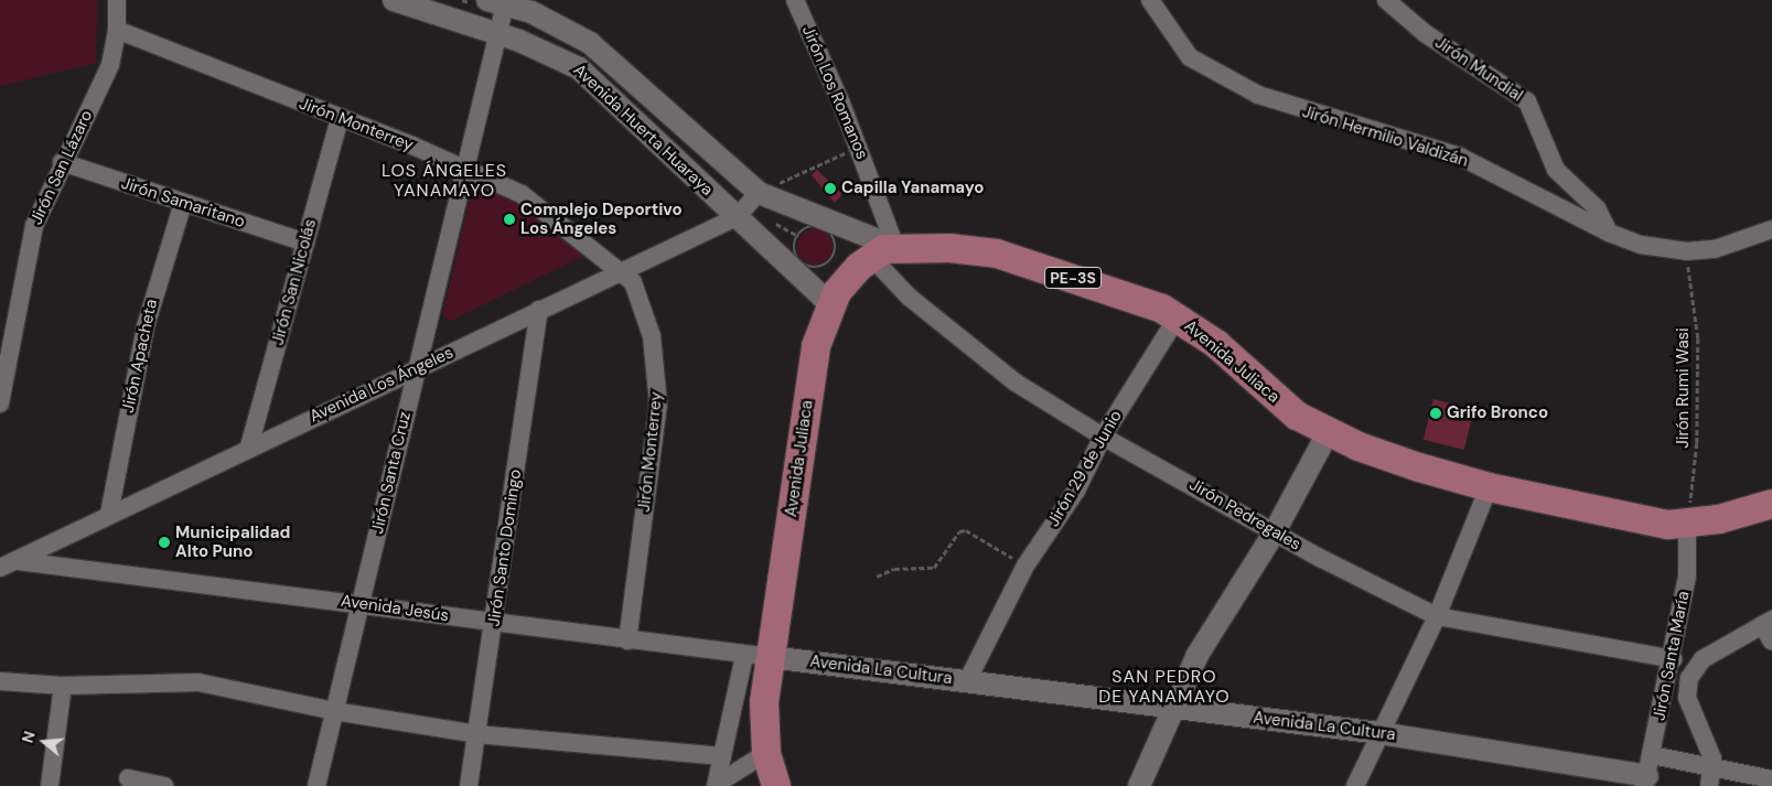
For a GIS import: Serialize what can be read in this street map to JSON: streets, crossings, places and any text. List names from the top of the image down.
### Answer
{
  "streets": {
    "highway": ["PE-3S", "Avenida Juliaca"],
    "street": [
      "Jirón Mundial",
      "Jirón Los Romanos",
      "Jirón Monterrey",
      "Avenida Huerta Huaraya",
      "Jirón Hermilio Valdizán",
      "Jirón San Lázaro",
      "Jirón Samaritano",
      "Jirón San Nicolás",
      "Jirón Apacheta",
      "Avenida Los Ángeles",
      "Jirón 29 de Junio",
      "Jirón Santa Cruz",
      "Jirón Pedregales",
      "Jirón Santo Domingo",
      "Avenida Jesús",
      "Jirón Santa María",
      "Avenida La Cultura"
    ],
    "path": ["Jirón Rumi Wasi"]
  },
  "crossings": [
    ["Jirón Mundial", "Jirón Hermilio Valdizán"],
    ["Jirón Los Romanos", "Avenida Huerta Huaraya"],
    ["Jirón Los Romanos", "Avenida Juliaca"],
    ["Jirón Los Romanos", "Jirón Pedregales"],
    ["Jirón Monterrey", "Jirón San Lázaro"],
    ["Jirón Monterrey", "Jirón San Nicolás"],
    ["Jirón Monterrey", "Avenida Los Ángeles"],
    ["Jirón Monterrey", "Jirón Santa Cruz"],
    ["Jirón Monterrey", "Avenida Jesús"],
    ["Avenida Huerta Huaraya", "Avenida Juliaca"],
    ["Avenida Huerta Huaraya", "Avenida Los Ángeles"],
    ["Avenida Huerta Huaraya", "Jirón Santa Cruz"],
    ["Avenida Huerta Huaraya", "Jirón Pedregales"],
    ["Jirón Hermilio Valdizán", "Jirón Rumi Wasi"],
    ["Jirón San Lázaro", "Jirón Samaritano"],
    ["Jirón Samaritano", "Jirón San Nicolás"],
    ["Jirón Samaritano", "Jirón Apacheta"],
    ["Jirón San Nicolás", "Avenida Los Ángeles"],
    ["Jirón Apacheta", "Avenida Los Ángeles"],
    ["Avenida Juliaca", "Jirón Rumi Wasi"],
    ["Avenida Juliaca", "Jirón 29 de Junio"],
    ["Avenida Juliaca", "Jirón Pedregales"],
    ["Avenida Juliaca", "Avenida Jesús"],
    ["Avenida Juliaca", "Jirón Santa María"],
    ["Avenida Juliaca", "Avenida La Cultura"],
    ["Avenida Los Ángeles", "Jirón Santa Cruz"],
    ["Avenida Los Ángeles", "Jirón Santo Domingo"],
    ["Avenida Los Ángeles", "Avenida Jesús"],
    ["Jirón Rumi Wasi", "Jirón Santa María"],
    ["Jirón 29 de Junio", "Jirón Pedregales"],
    ["Jirón 29 de Junio", "Avenida La Cultura"],
    ["Jirón Santa Cruz", "Avenida Jesús"],
    ["Jirón Pedregales", "Jirón Santa María"],
    ["Jirón Santo Domingo", "Avenida Jesús"],
    ["Avenida Jesús", "Avenida La Cultura"],
    ["Jirón Santa María", "Avenida La Cultura"]
  ],
  "districts": ["LOS ÁNGELES YANAMAYO", "SAN PEDRO DE YANAMAYO"],
  "places": [
    "Capilla Yanamayo",
    "Complejo Deportivo Los Ángeles",
    "Grifo Bronco",
    "Municipalidad Alto Puno"
  ],
  "north": "left"
}
